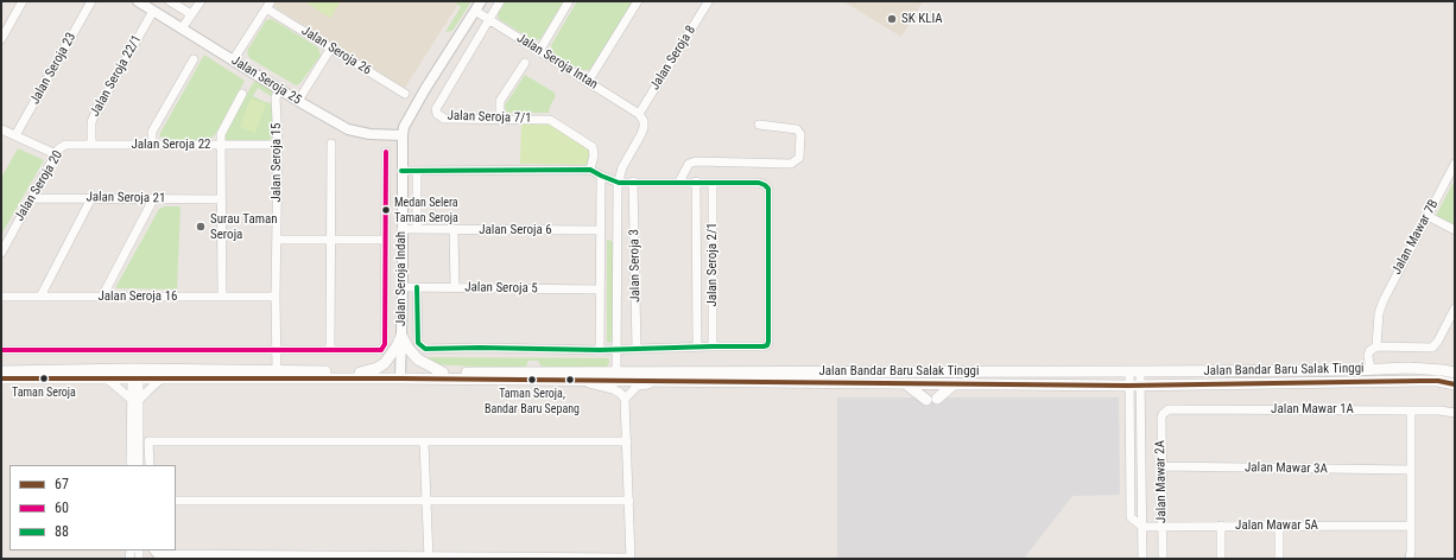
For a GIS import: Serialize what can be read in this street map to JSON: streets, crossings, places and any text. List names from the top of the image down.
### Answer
{
  "streets": {
    "main road": ["Jalan Bandar Baru Salak Tinggi"],
    "street": [
      "Jalan Seroja 26",
      "Jalan Seroja 8",
      "Jalan Seroja Intan",
      "Jalan Seroja 23",
      "Jalan Seroja 22/1",
      "Jalan Seroja 25",
      "Jalan Seroja 7/1",
      "Jalan Seroja 22",
      "Jalan Seroja 15",
      "Jalan Seroja 20",
      "Jalan Seroja 21",
      "Jalan Seroja 6",
      "Jalan Mawar 7B",
      "Jalan Seroja 2/1",
      "Jalan Seroja 3",
      "Jalan Seroja Indah",
      "Jalan Seroja 5",
      "Jalan Seroja 16",
      "Jalan Mawar 1A",
      "Jalan Mawar 3A",
      "Jalan Mawar 2A",
      "Jalan Mawar 5A"
    ]
  },
  "crossings": [
    ["Jalan Seroja 8", "Jalan Seroja Intan"],
    ["Jalan Seroja Intan", "Jalan Seroja 7/1"],
    ["Jalan Seroja Intan", "Jalan Seroja Indah"],
    ["Jalan Seroja 22/1", "Jalan Seroja 25"],
    ["Jalan Seroja 22/1", "Jalan Seroja 22"],
    ["Jalan Seroja 25", "Jalan Seroja 15"],
    ["Jalan Seroja 25", "Jalan Seroja Indah"],
    ["Jalan Seroja 22", "Jalan Seroja 15"],
    ["Jalan Seroja 22", "Jalan Seroja 20"],
    ["Jalan Seroja 15", "Jalan Seroja 16"],
    ["Jalan Seroja 15", "Jalan Bandar Baru Salak Tinggi"],
    ["Jalan Seroja 20", "Jalan Seroja 21"],
    ["Jalan Seroja 6", "Jalan Seroja Indah"],
    ["Jalan Mawar 7B", "Jalan Bandar Baru Salak Tinggi"],
    ["Jalan Seroja Indah", "Jalan Seroja 5"],
    ["Jalan Seroja Indah", "Jalan Bandar Baru Salak Tinggi"],
    ["Jalan Mawar 1A", "Jalan Mawar 2A"],
    ["Jalan Mawar 3A", "Jalan Mawar 2A"],
    ["Jalan Mawar 2A", "Jalan Mawar 5A"]
  ],
  "places": [
    "SK KLIA",
    "Medan Selera Taman Seroja",
    "Surau Taman Seroja",
    "Taman Seroja",
    "Taman Seroja, Bandar Baru Sepang"
  ],
  "lines": ["transit line 60", "transit line 88", "transit line 67"],
  "legend": ["67", "60", "88"]
}
